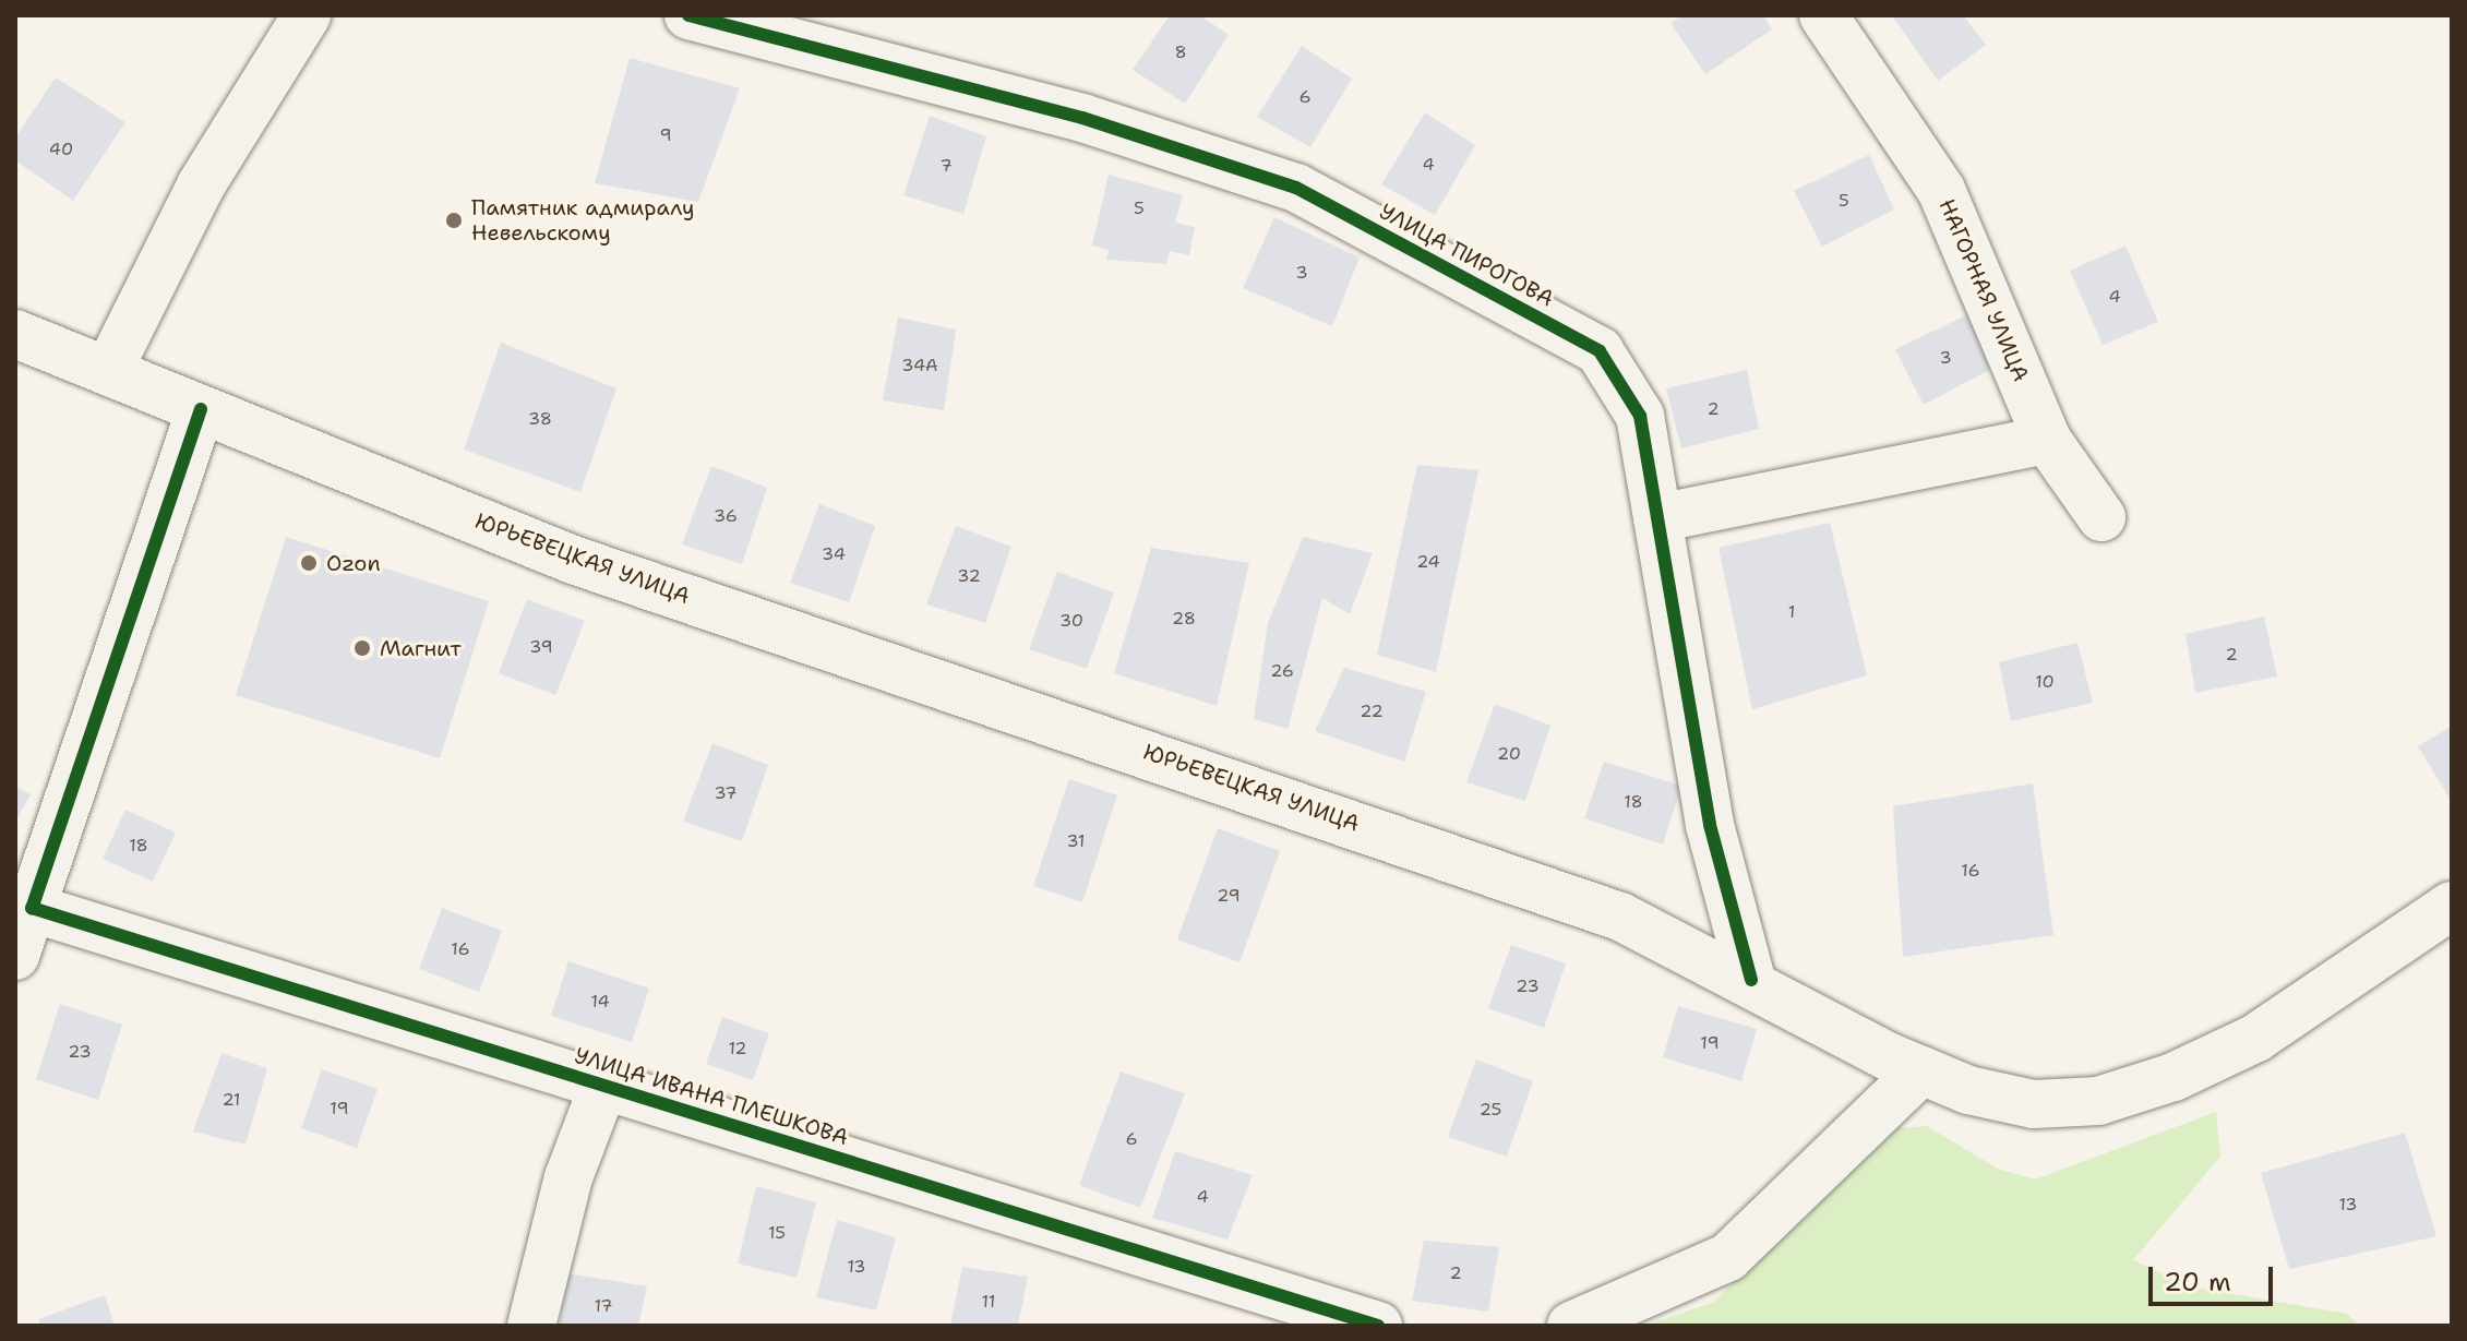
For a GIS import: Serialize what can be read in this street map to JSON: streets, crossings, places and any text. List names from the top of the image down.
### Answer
{
  "streets": {
    "street": [
      "УЛИЦА ПИРОГОВА",
      "НАГОРНАЯ УЛИЦА",
      "ЮРЬЕВЕЦКАЯ УЛИЦА",
      "УЛИЦА ИВАНА ПЛЕШКОВА"
    ]
  },
  "crossings": [
    ["УЛИЦА ПИРОГОВА", "ЮРЬЕВЕЦКАЯ УЛИЦА"]
  ],
  "places": ["Памятник адмиралу Невельскому", "Ozon", "Магнит"],
  "house_numbers": [
    "8",
    "6",
    "9",
    "40",
    "4",
    "7",
    "5",
    "5",
    "3",
    "4",
    "3",
    "34А",
    "2",
    "38",
    "36",
    "34",
    "24",
    "32",
    "1",
    "28",
    "30",
    "39",
    "2",
    "26",
    "10",
    "22",
    "20",
    "37",
    "18",
    "31",
    "18",
    "16",
    "29",
    "16",
    "23",
    "14",
    "19",
    "12",
    "23",
    "21",
    "19",
    "25",
    "6",
    "4",
    "13",
    "15",
    "13",
    "2",
    "11",
    "17"
  ],
  "scale_bar": "20 m"
}
